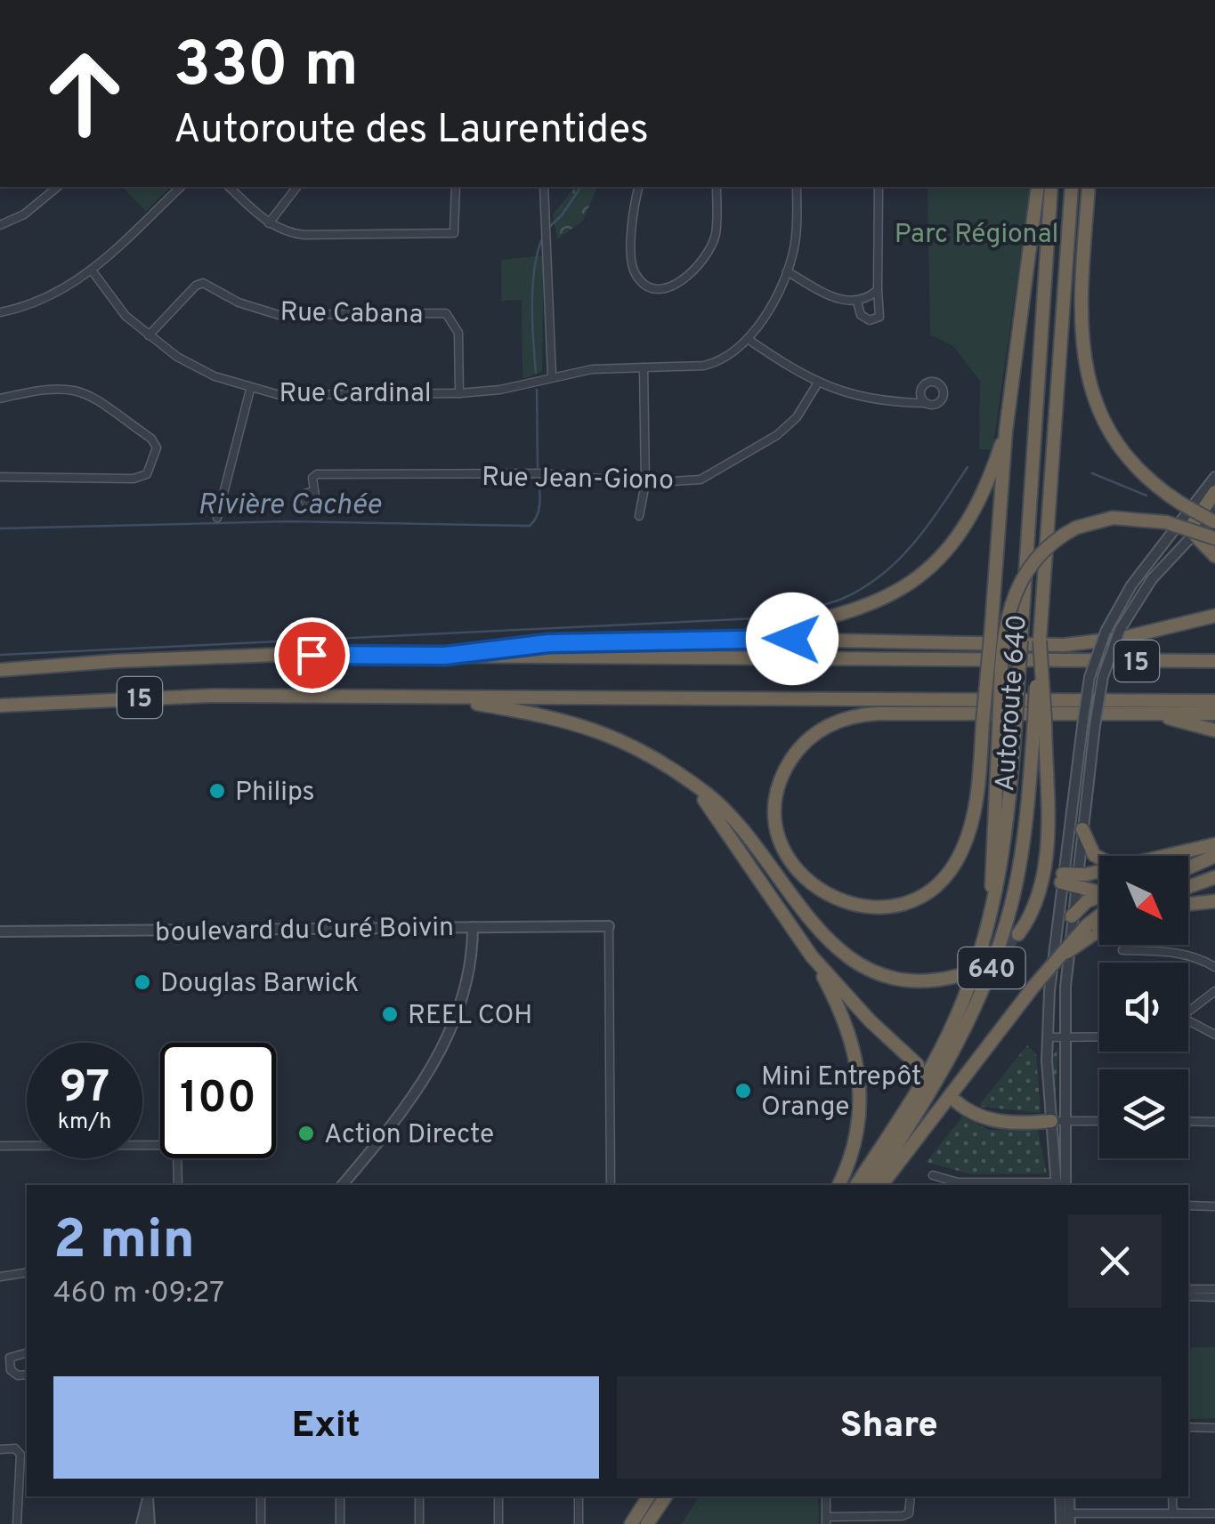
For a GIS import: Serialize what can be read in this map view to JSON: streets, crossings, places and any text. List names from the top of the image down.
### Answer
{
  "streets": {
    "highway": ["15", "Autoroute 640", "640"],
    "street": [
      "Rue Cabana",
      "Rue Cardinal",
      "Rue Jean-Giono",
      "boulevard du Curé Boivin"
    ]
  },
  "crossings": [
    ["Rue Cabana", "Rue Cardinal"]
  ],
  "water": ["Rivière Cachée"],
  "parks": ["Parc Régional"],
  "places": [
    "Philips",
    "Douglas Barwick",
    "REEL COH",
    "Mini Entrepôt Orange",
    "Action Directe"
  ],
  "north": "bottom right",
  "page": {
    "turn": ["330 m", "Autoroute des Laurentides"],
    "speed": "97 km/h",
    "limit": "100",
    "heading": ["2 min", "460 m · 09:27"],
    "buttons": ["Exit", "Share"]
  }
}
